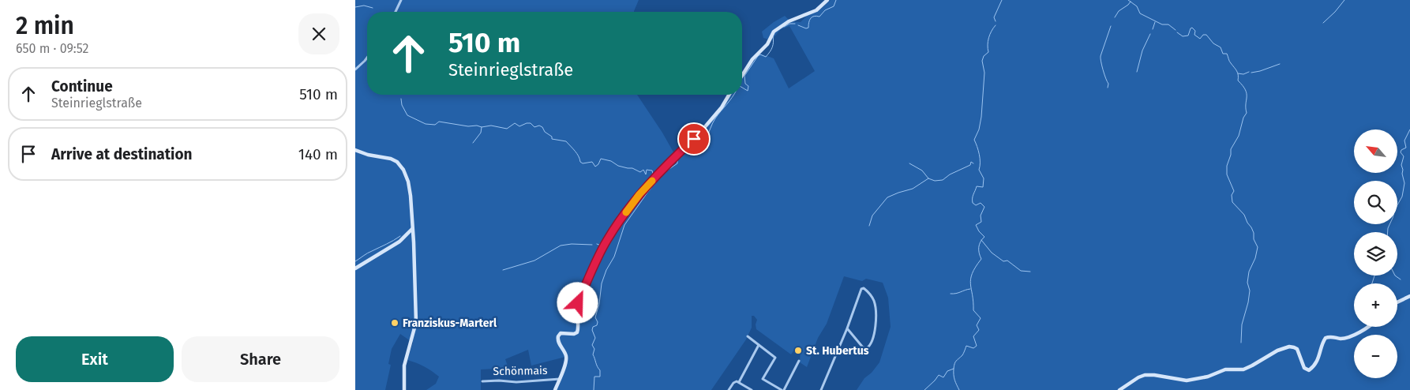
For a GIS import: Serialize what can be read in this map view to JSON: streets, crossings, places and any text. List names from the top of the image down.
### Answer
{
  "streets": {
    "street": ["Schönmais"]
  },
  "places": ["Franziskus-Marterl", "St. Hubertus"],
  "north": "top left",
  "page": {
    "heading": ["2 min", "650 m · 09:52"],
    "turn": ["510 m", "Steinrieglstraße"],
    "list": [
      {
        "name": "Continue",
        "note": "Steinrieglstraße",
        "value": "510 m"
      },
      {
        "name": "Arrive at destination",
        "value": "140 m"
      }
    ],
    "map_buttons": ["+", "−"],
    "buttons": ["Exit", "Share"]
  }
}
